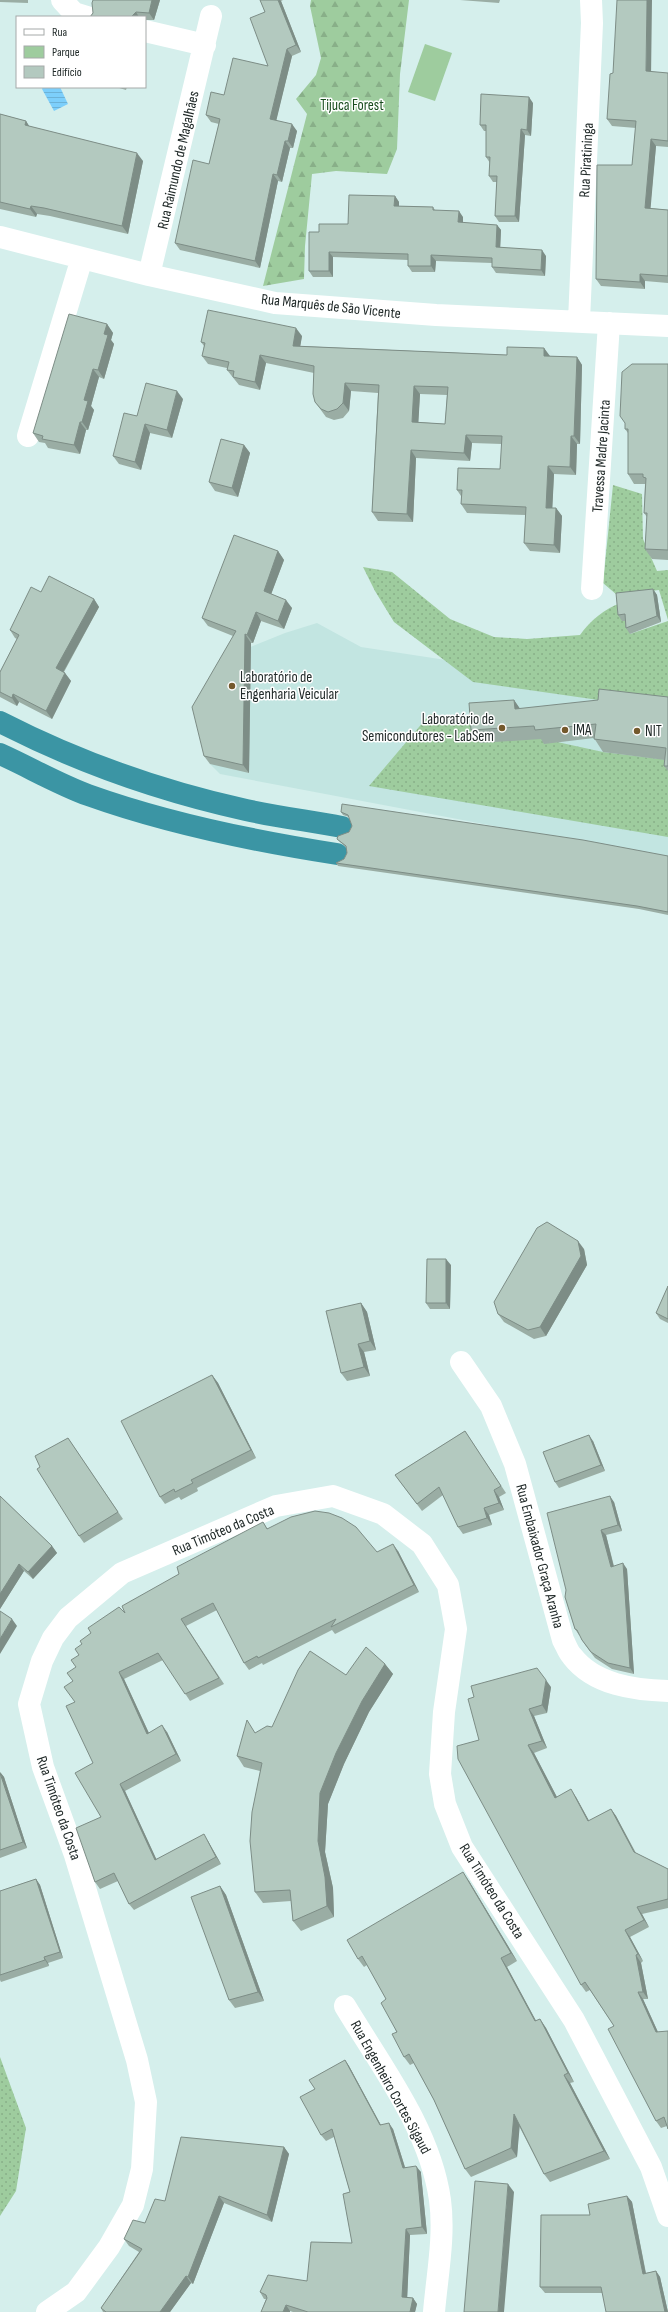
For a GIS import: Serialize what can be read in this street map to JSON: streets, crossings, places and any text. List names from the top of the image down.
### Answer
{
  "streets": {
    "street": [
      "Rua Raimundo de Magalhães",
      "Rua Piratininga",
      "Rua Marquês de São Vicente",
      "Travessa Madre Jacinta",
      "Rua Timóteo da Costa",
      "Rua Embaixador Graça Aranha",
      "Rua Engenheiro Cortes Sigaud"
    ]
  },
  "crossings": [
    ["Rua Raimundo de Magalhães", "Rua Marquês de São Vicente"],
    ["Rua Piratininga", "Rua Marquês de São Vicente"],
    ["Rua Marquês de São Vicente", "Travessa Madre Jacinta"]
  ],
  "parks": ["Tijuca Forest"],
  "places": [
    "Laboratório de Engenharia Veicular",
    "Laboratório de Semicondutores - LabSem",
    "IMA",
    "NIT"
  ],
  "legend": ["Rua", "Parque", "Edifício"]
}
